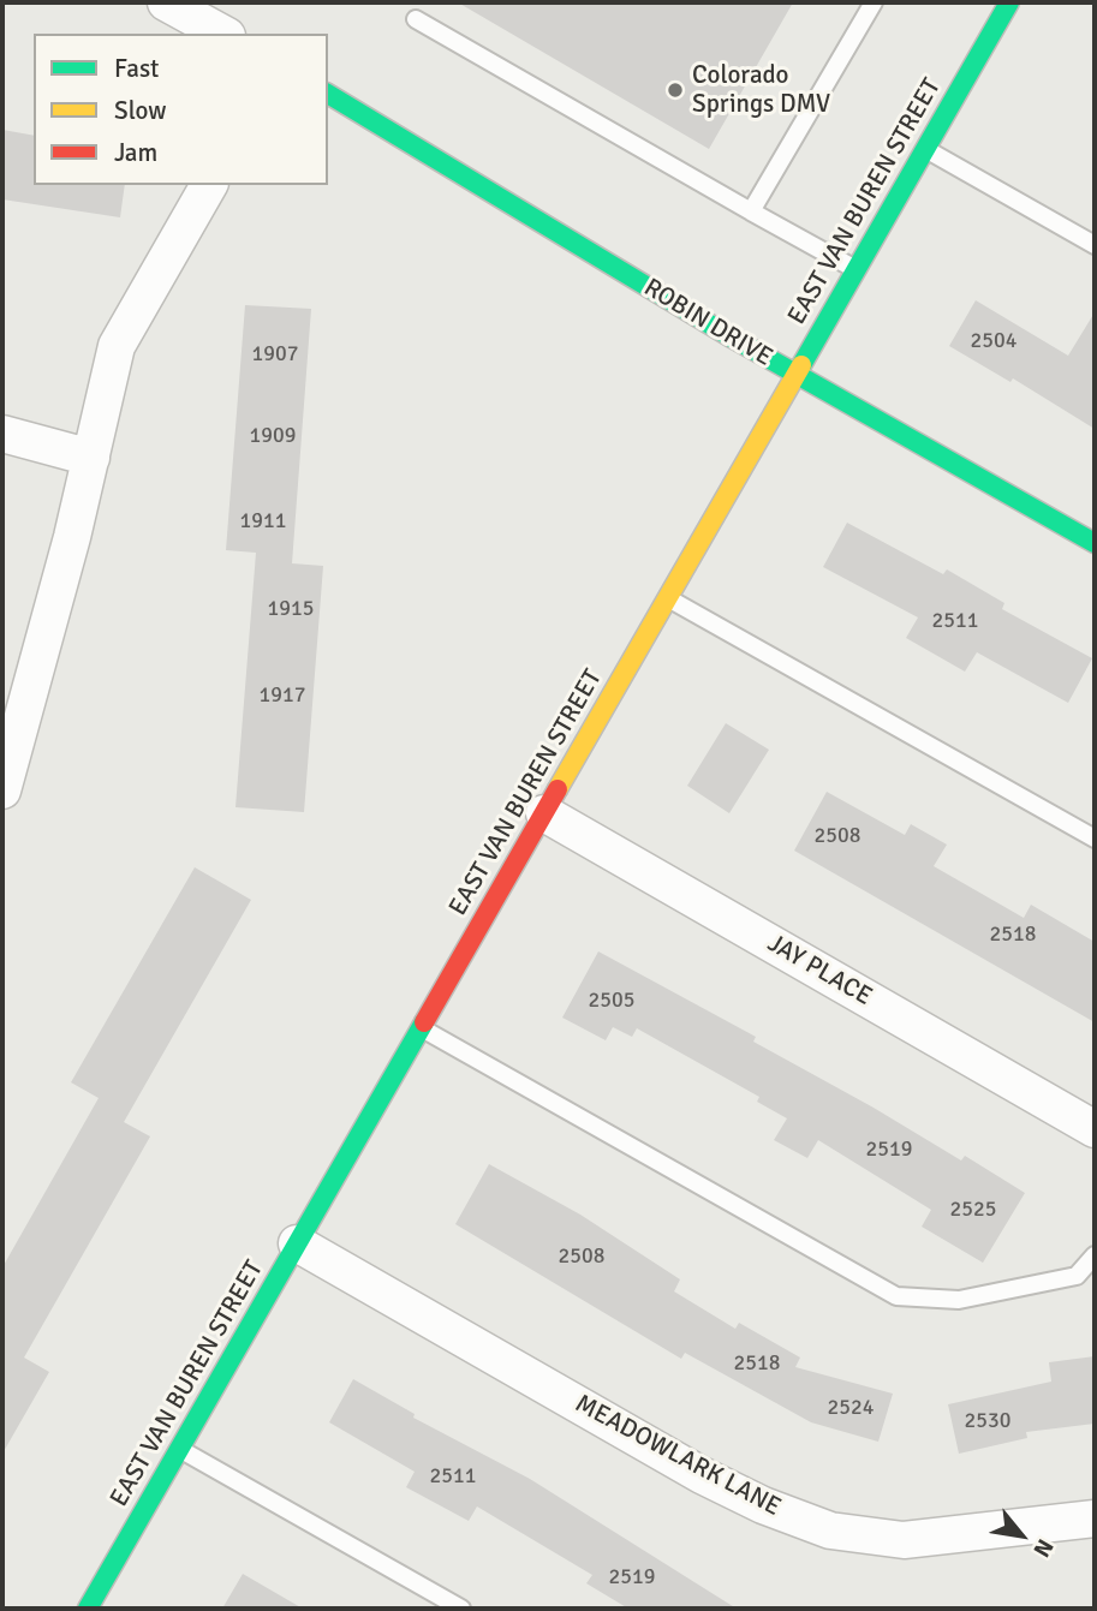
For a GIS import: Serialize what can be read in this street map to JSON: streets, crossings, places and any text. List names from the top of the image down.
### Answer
{
  "streets": {
    "street": [
      "EAST VAN BUREN STREET",
      "ROBIN DRIVE",
      "JAY PLACE",
      "MEADOWLARK LANE"
    ]
  },
  "crossings": [
    ["EAST VAN BUREN STREET", "ROBIN DRIVE"],
    ["EAST VAN BUREN STREET", "JAY PLACE"],
    ["EAST VAN BUREN STREET", "MEADOWLARK LANE"]
  ],
  "places": ["Colorado Springs DMV"],
  "house_numbers": [
    "2504",
    "1907",
    "1909",
    "1911",
    "1915",
    "2511",
    "1917",
    "2508",
    "2518",
    "2505",
    "2519",
    "2525",
    "2508",
    "2518",
    "2524",
    "2530",
    "2511",
    "2519"
  ],
  "legend": ["Fast", "Slow", "Jam"],
  "north": "bottom right"
}
